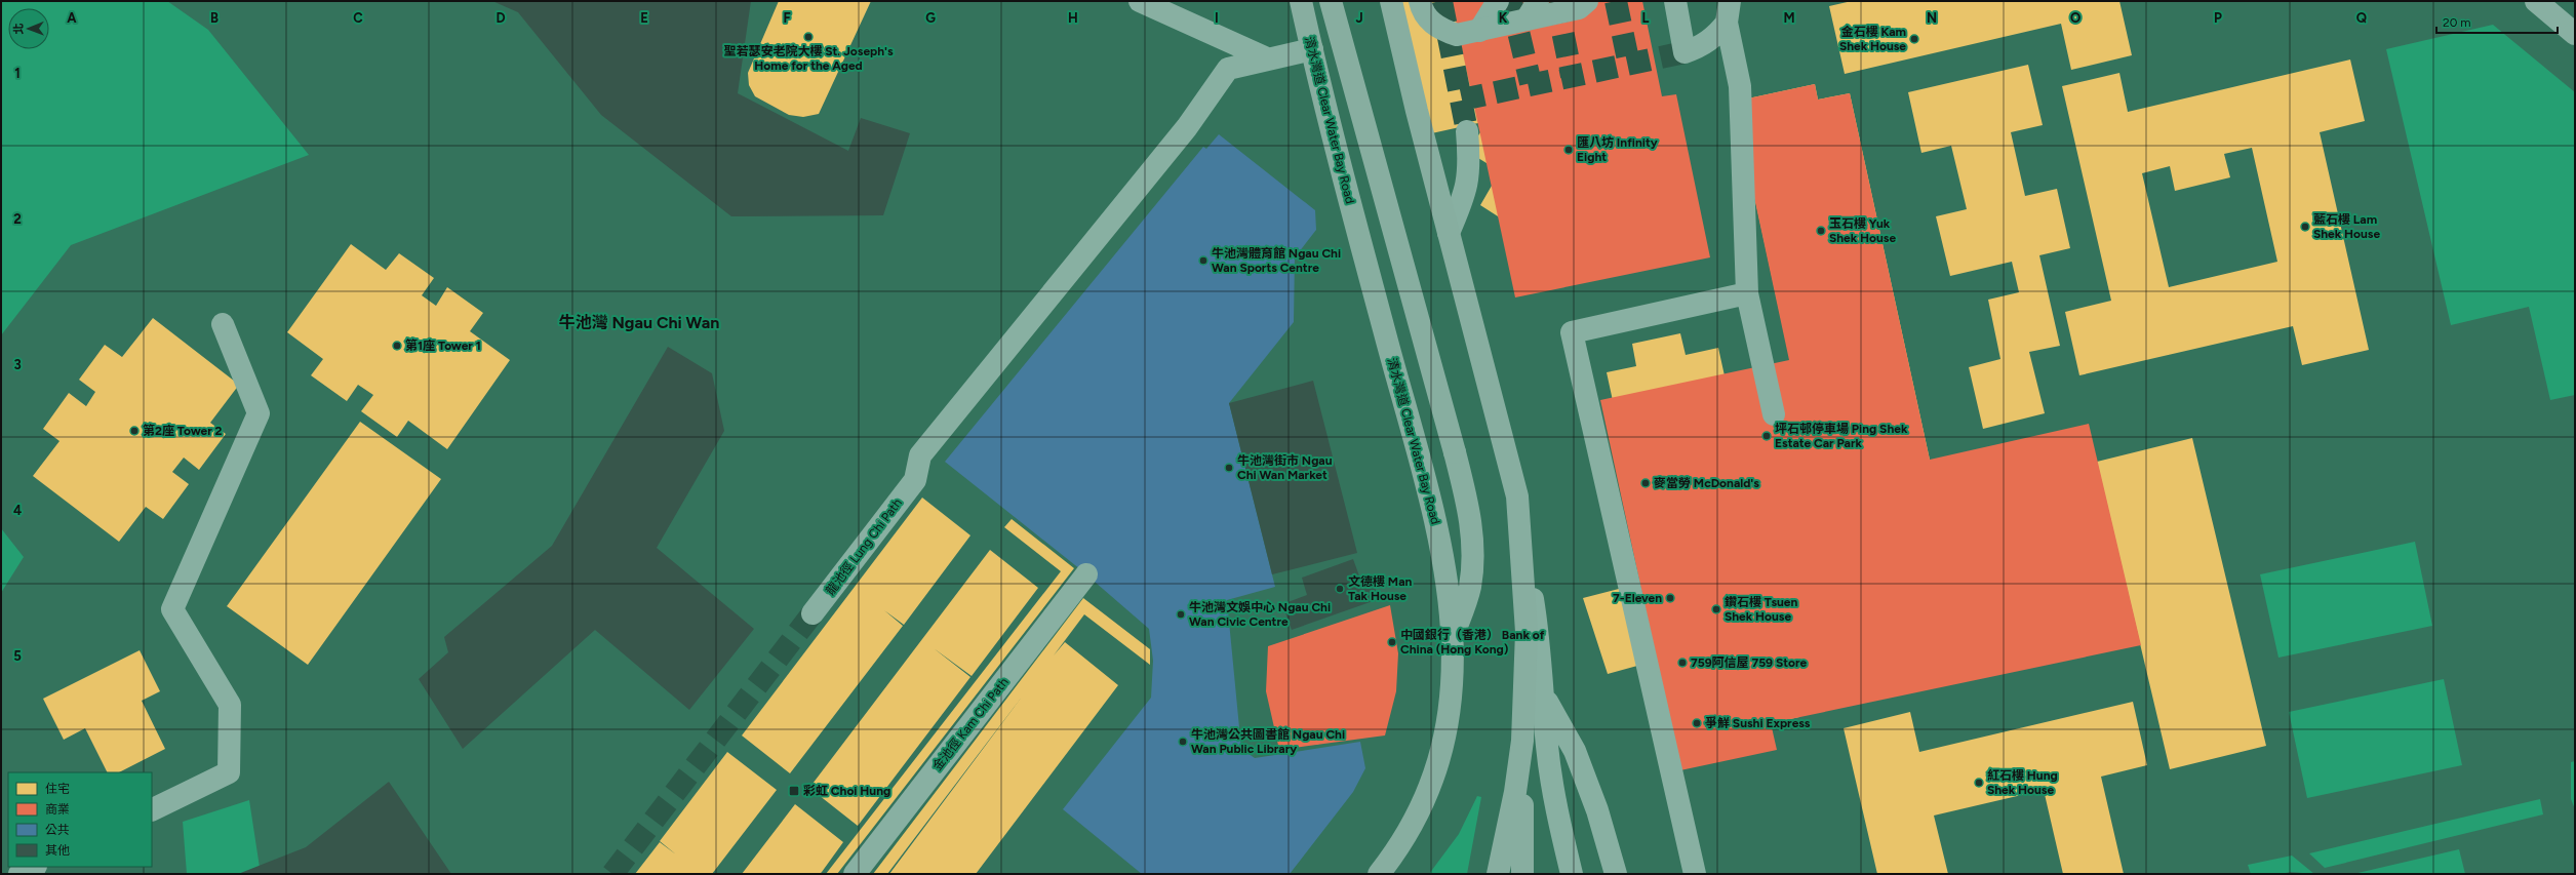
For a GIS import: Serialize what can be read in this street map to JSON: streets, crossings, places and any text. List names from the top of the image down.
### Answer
{
  "streets": {
    "main road": ["清水灣道 Clear Water Bay Road"],
    "street": ["龍池徑 Lung Chi Path", "金池徑 Kam Chi Path"]
  },
  "districts": ["牛池灣 Ngau Chi Wan"],
  "places": {
    "other": [
      "聖若瑟安老院大樓 St. Joseph's Home for the Aged",
      "金石樓 Kam Shek House",
      "匯八坊 Infinity Eight",
      "藍石樓 Lam Shek House",
      "玉石樓 Yuk Shek House",
      "牛池灣體育館 Ngau Chi Wan Sports Centre",
      "第1座 Tower 1",
      "第2座 Tower 2",
      "坪石邨停車場 Ping Shek Estate Car Park",
      "牛池灣街市 Ngau Chi Wan Market",
      "麥當勞 McDonald's",
      "文德樓 Man Tak House",
      "7-Eleven",
      "鑽石樓 Tsuen Shek House",
      "牛池灣文娛中心 Ngau Chi Wan Civic Centre",
      "中國銀行（香港） Bank of China (Hong Kong)",
      "759阿信屋 759 Store",
      "爭鮮 Sushi Express",
      "牛池灣公共圖書館 Ngau Chi Wan Public Library",
      "紅石樓 Hung Shek House"
    ],
    "transit": ["彩虹 Choi Hung"]
  },
  "legend": [
    "住宅",
    "商業",
    "公共",
    "其他"
  ],
  "scale_bar": "20 m",
  "north": "left",
  "grid": {
    "columns": [
      "A",
      "B",
      "C",
      "D",
      "E",
      "F",
      "G",
      "H",
      "I",
      "J",
      "K",
      "L",
      "M",
      "N",
      "O",
      "P",
      "Q"
    ],
    "rows": [
      "1",
      "2",
      "3",
      "4",
      "5"
    ]
  }
}
